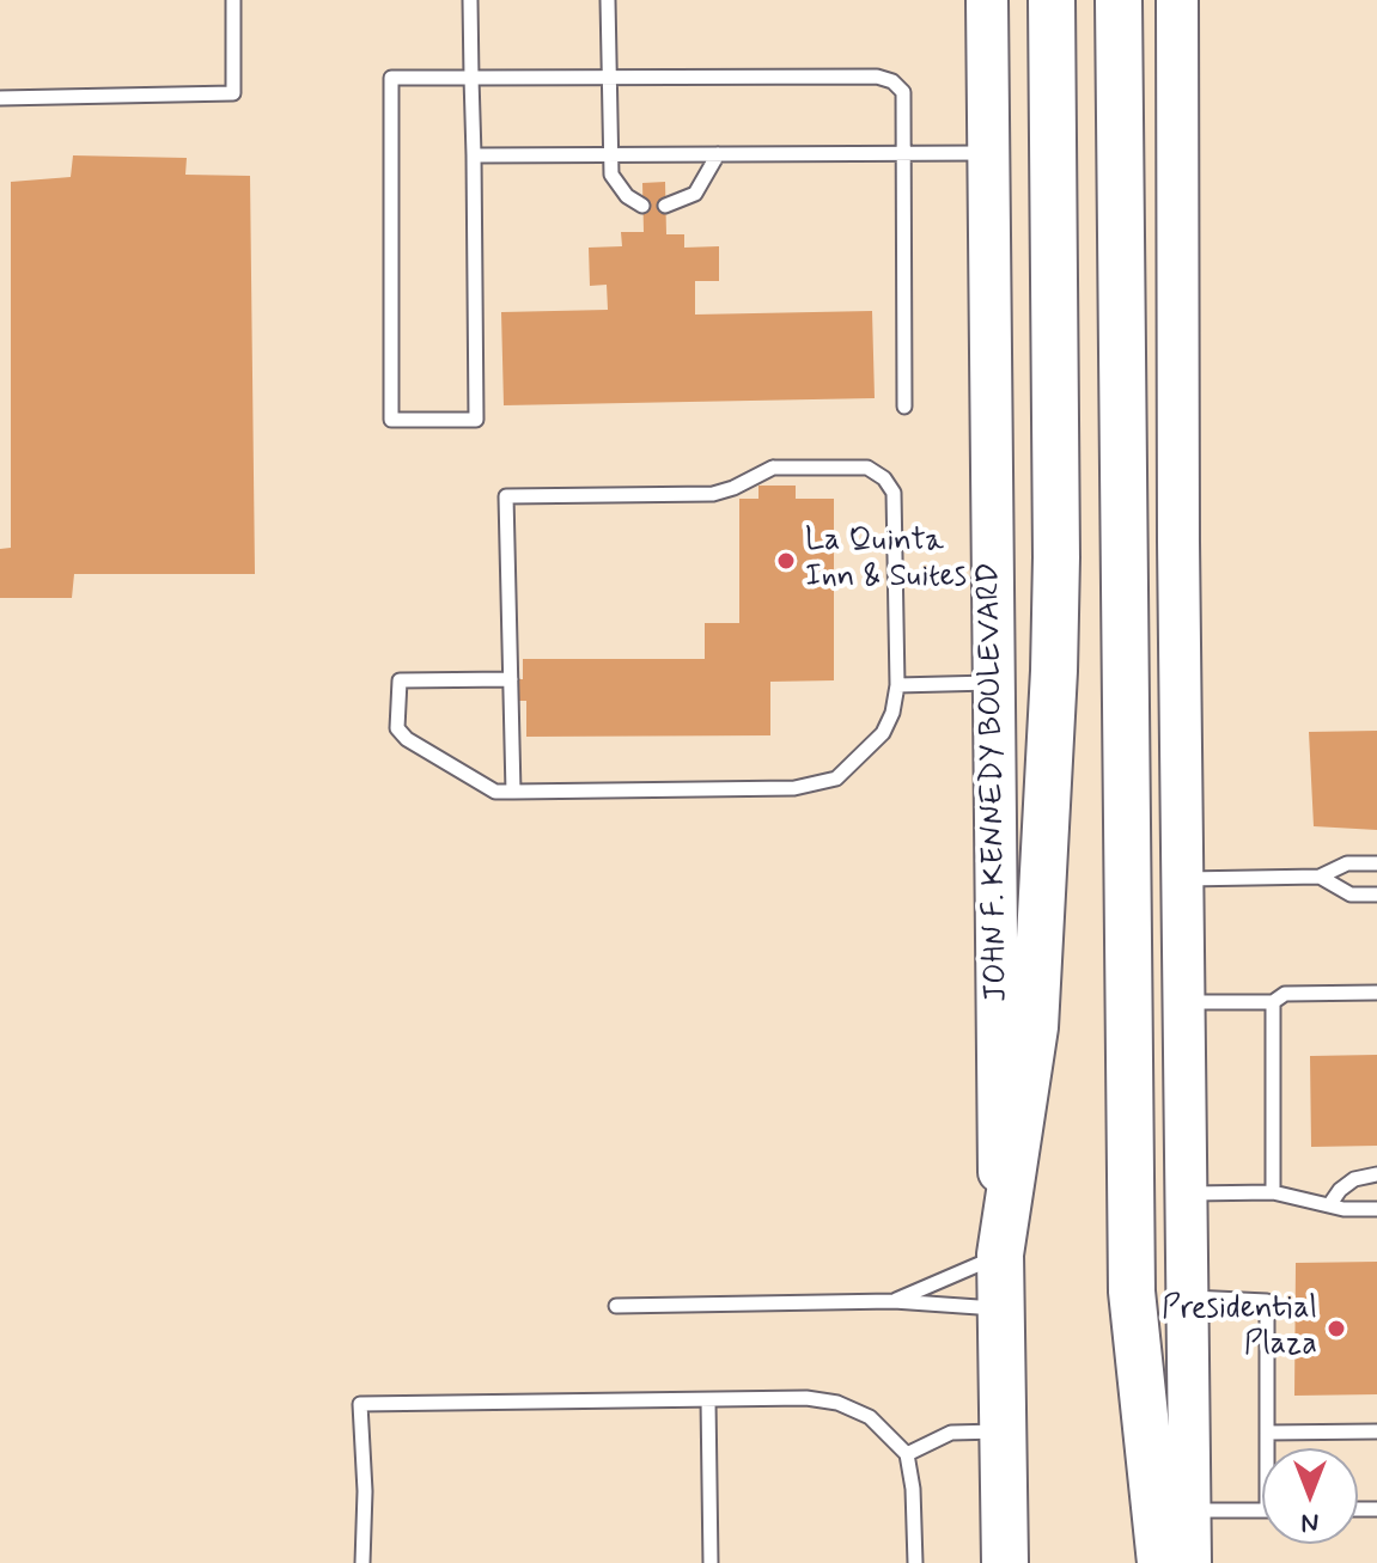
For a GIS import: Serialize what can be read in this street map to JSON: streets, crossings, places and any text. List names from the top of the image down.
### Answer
{
  "streets": {
    "highway": ["JOHN F. KENNEDY BOULEVARD"]
  },
  "places": ["La Quinta Inn & Suites", "Presidential Plaza"],
  "north": "bottom"
}
